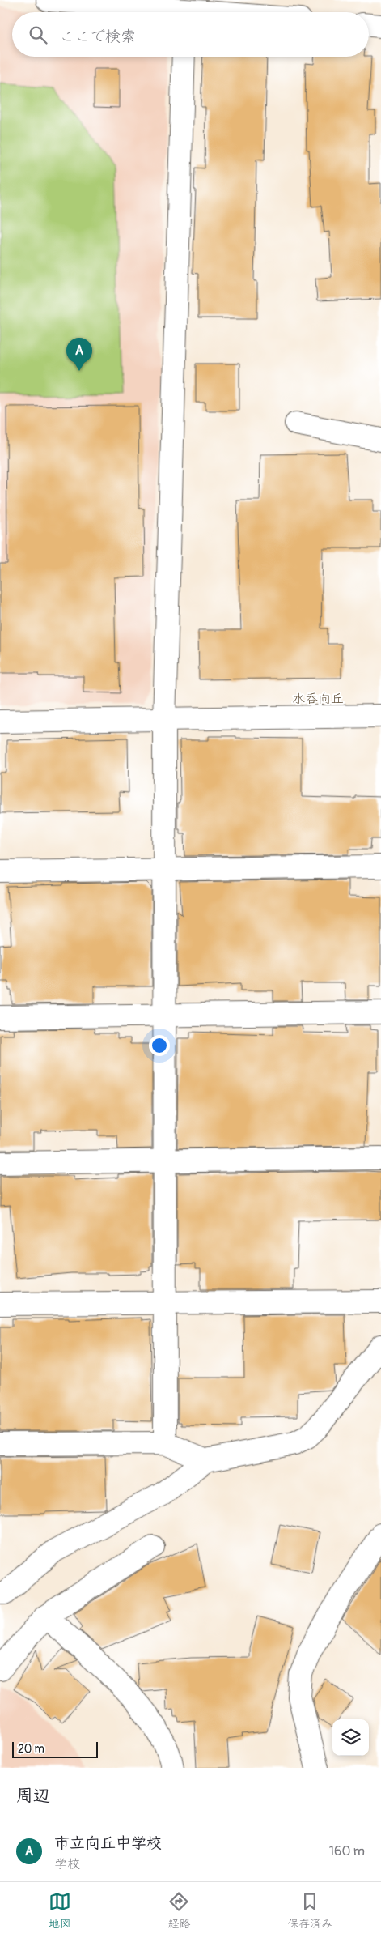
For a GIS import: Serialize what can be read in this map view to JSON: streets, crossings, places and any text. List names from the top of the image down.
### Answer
{
  "districts": ["水呑向丘"],
  "scale_bar": "20 m",
  "page": {
    "search": "ここで検索",
    "pins": "A",
    "scale": "20 m",
    "heading": "周辺",
    "list": [
      {
        "mark": "A",
        "name": "市立向丘中学校",
        "note": "学校",
        "value": "160 m"
      }
    ],
    "nav": ["地図", "経路", "保存済み"]
  }
}
